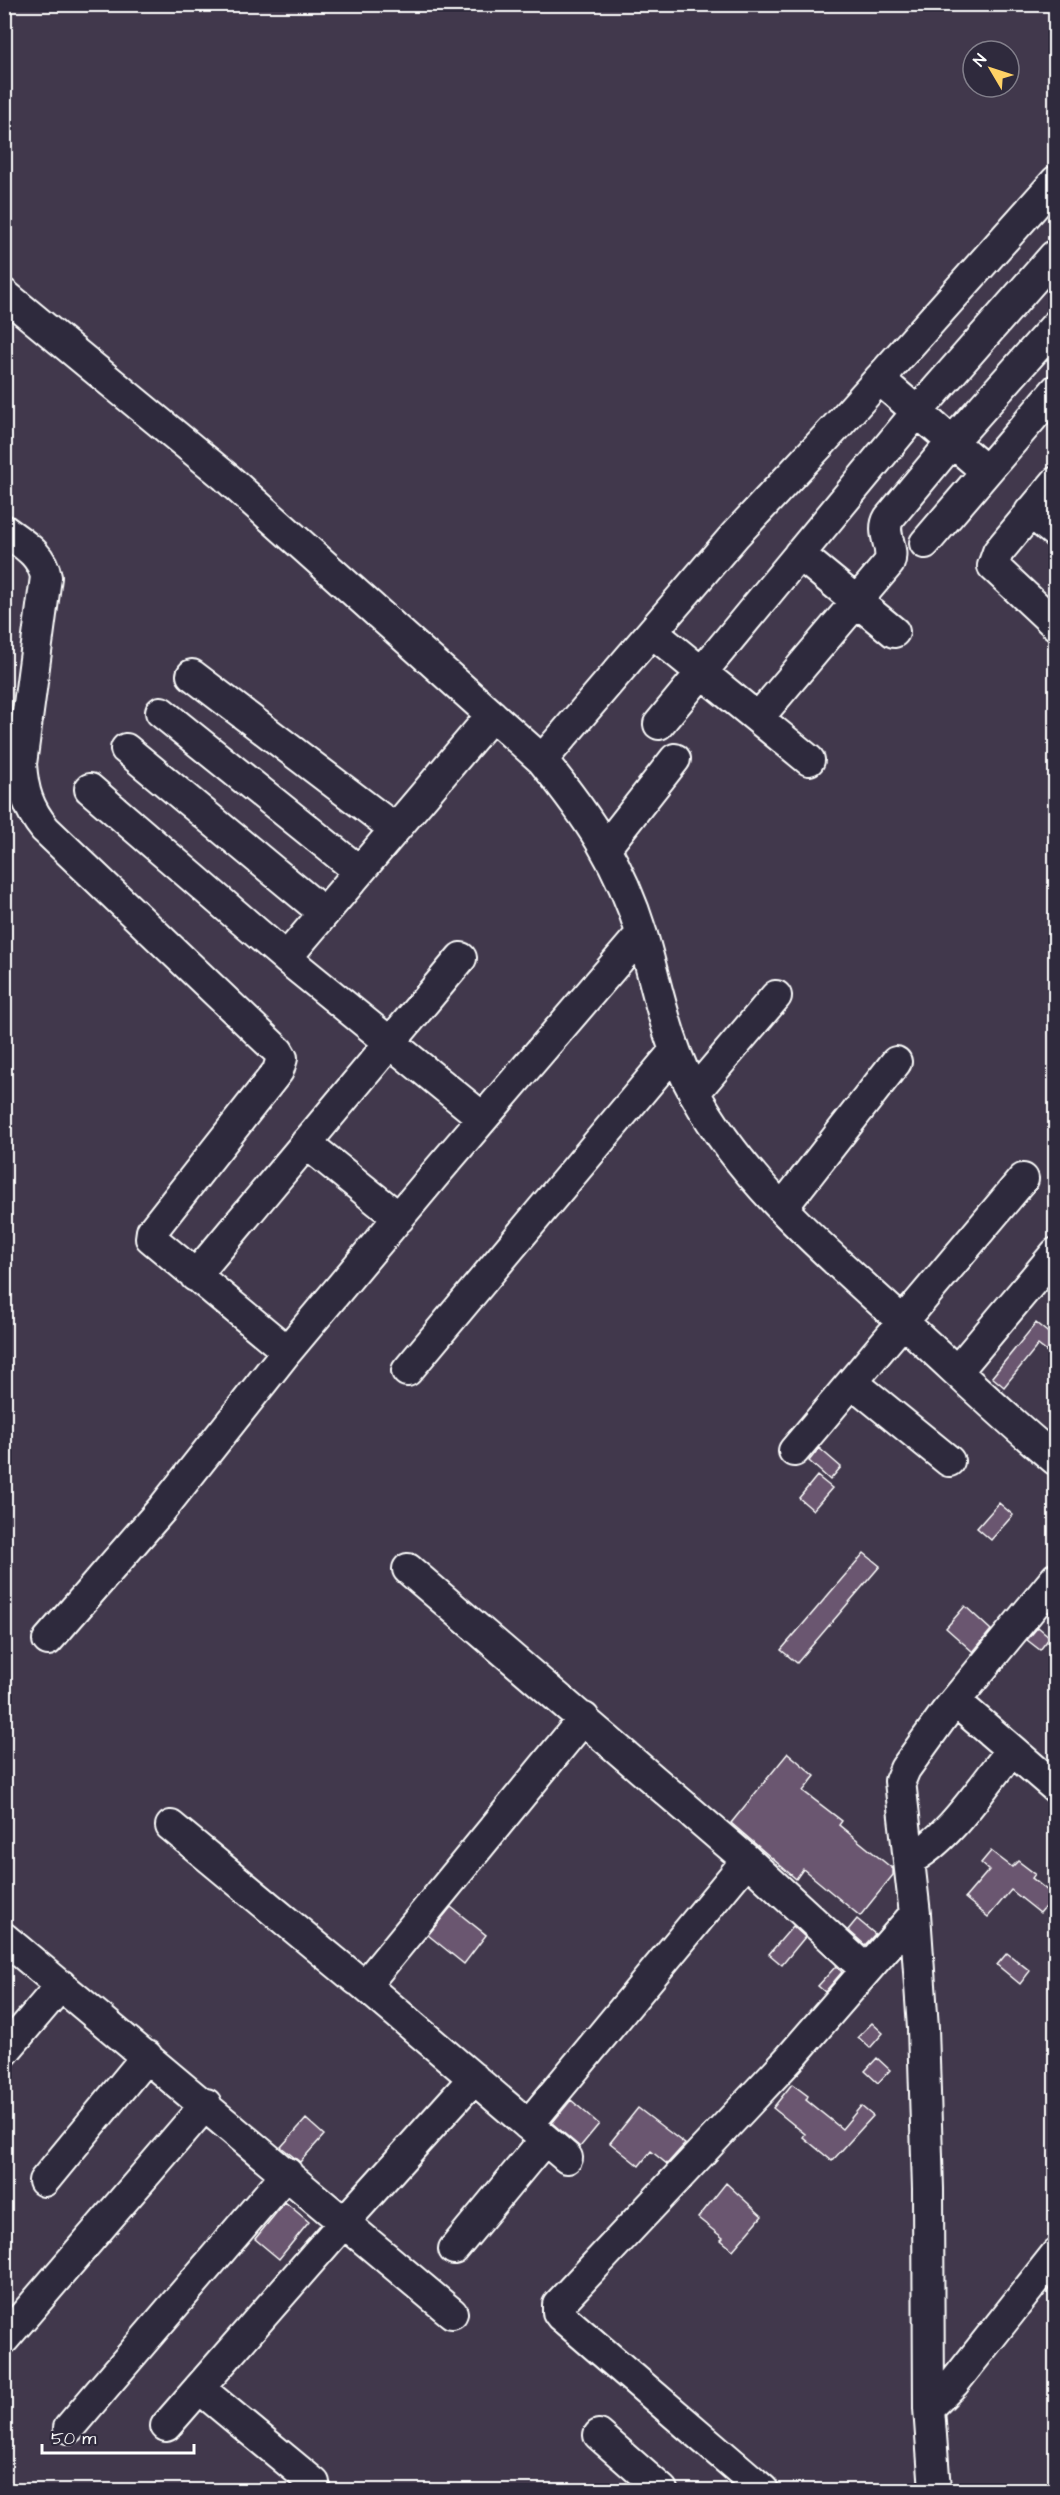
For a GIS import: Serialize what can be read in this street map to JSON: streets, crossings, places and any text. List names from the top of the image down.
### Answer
{
  "scale_bar": "50 m",
  "north": "top left"
}
